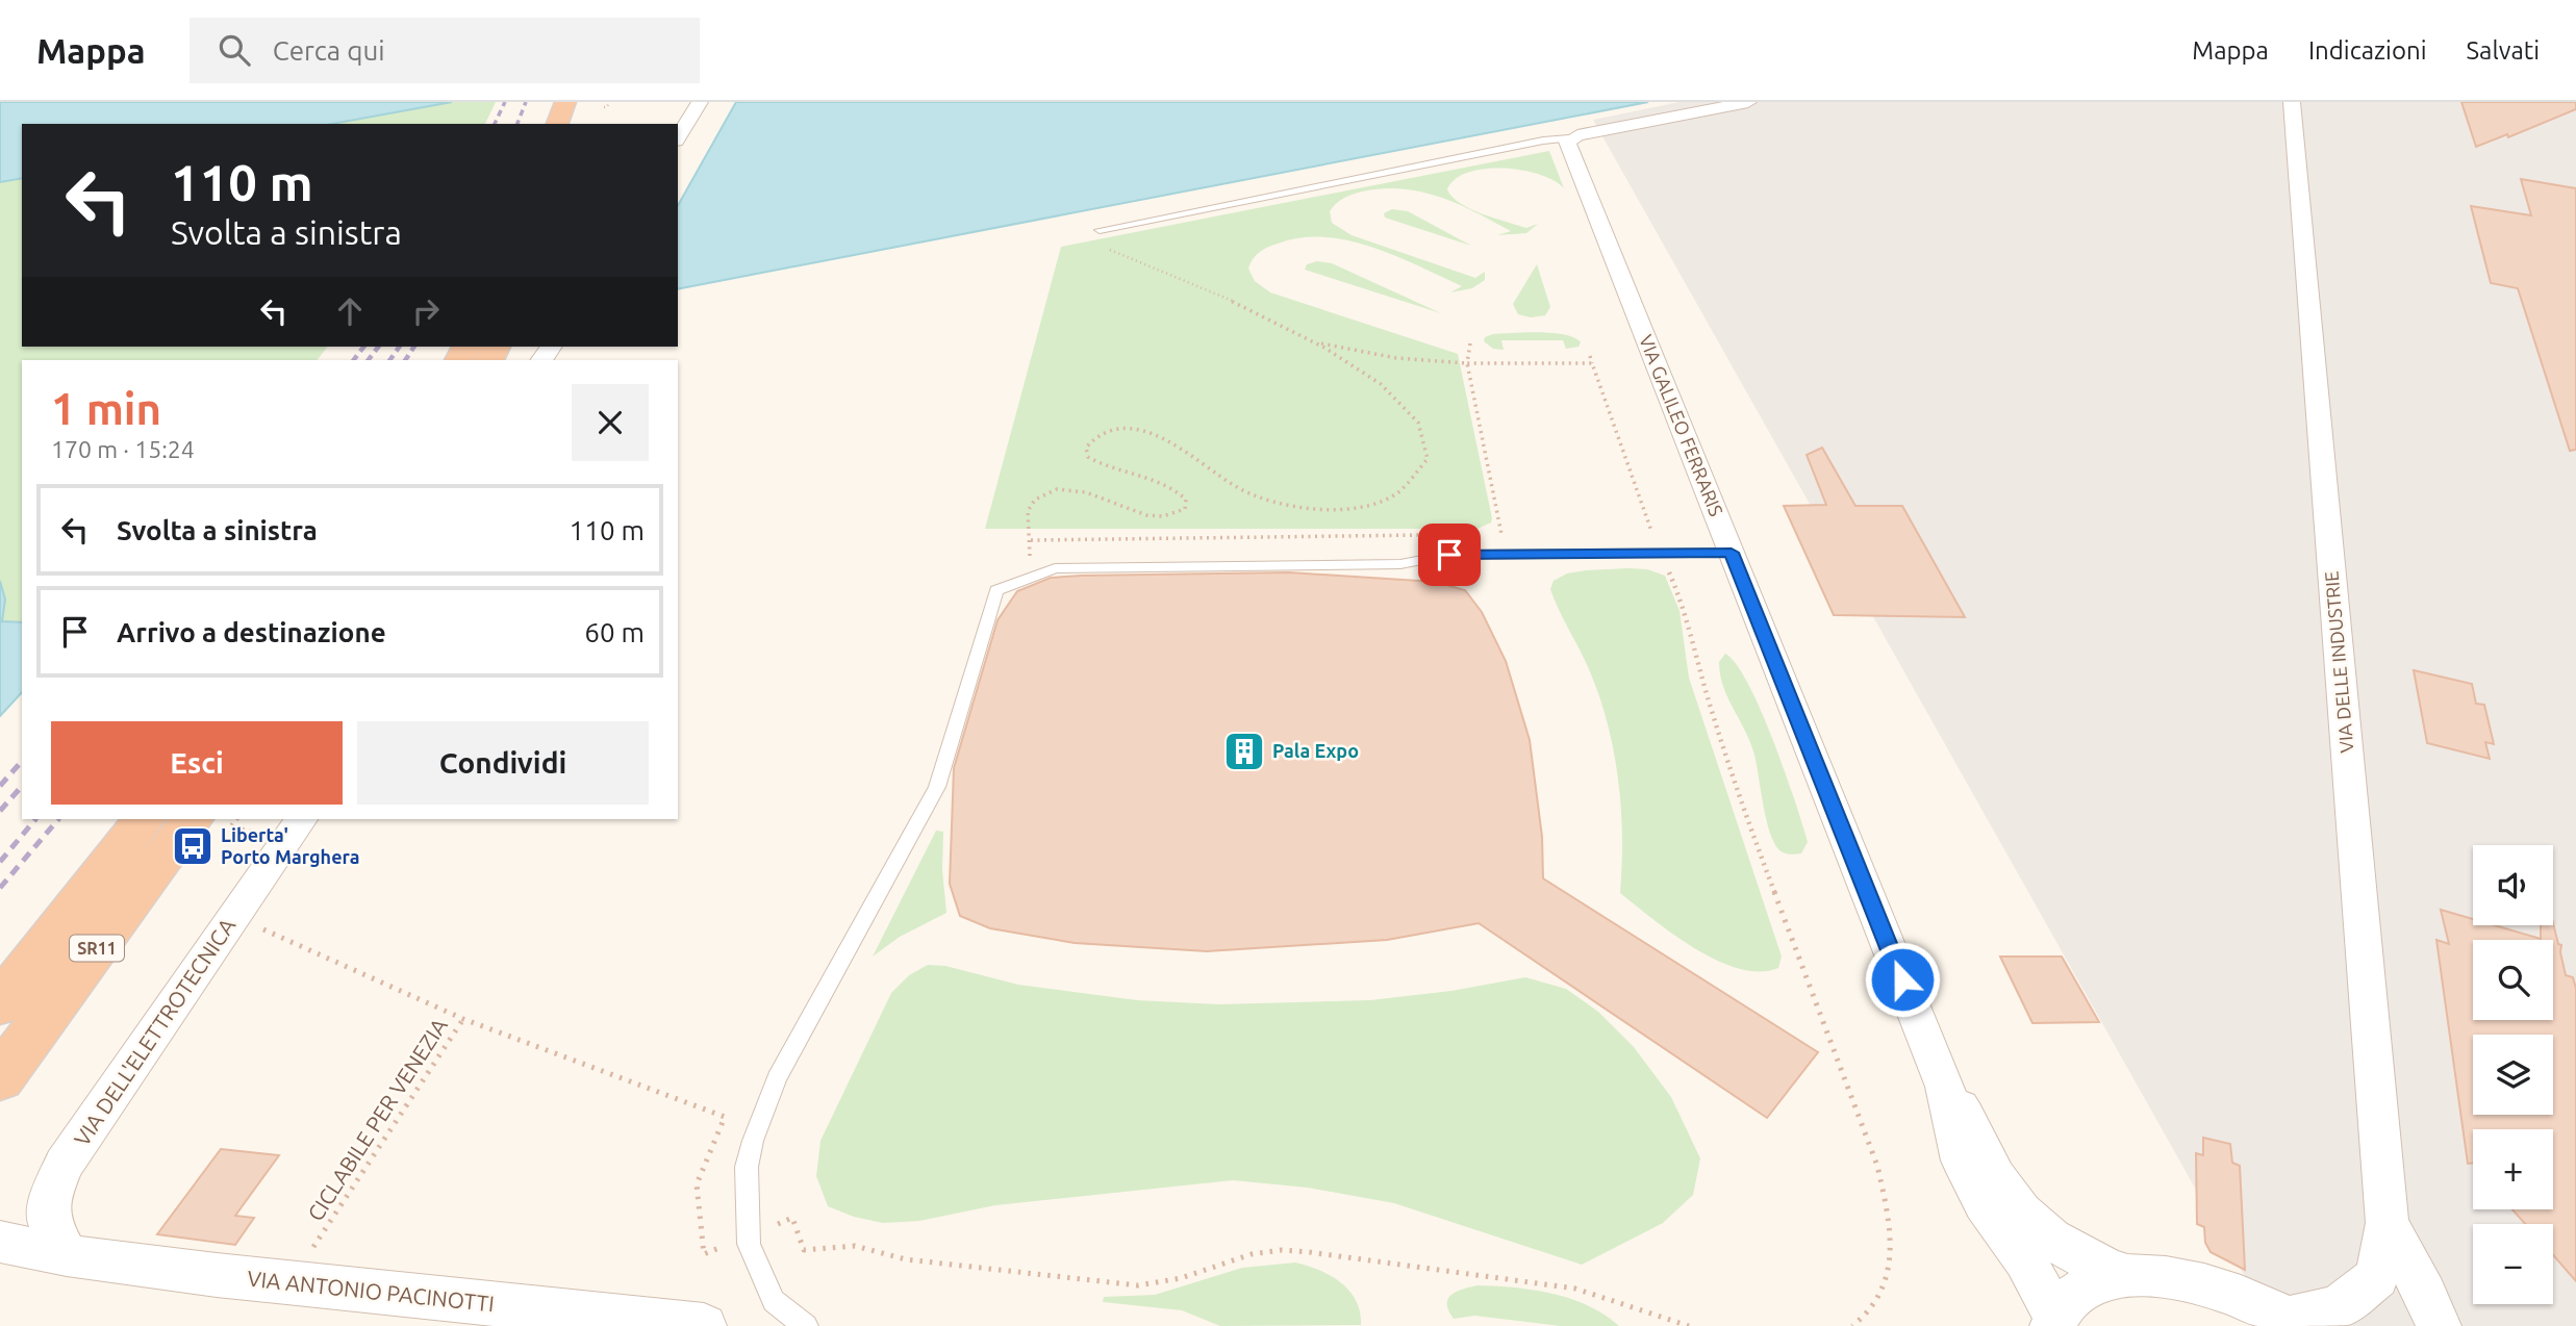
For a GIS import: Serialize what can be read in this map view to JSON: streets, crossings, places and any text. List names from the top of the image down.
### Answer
{
  "streets": {
    "highway": ["SR11"],
    "street": [
      "VIA GALILEO FERRARIS",
      "VIA DELLE INDUSTRIE",
      "VIA DELL'ELETTROTECNICA",
      "VIA ANTONIO PACINOTTI"
    ],
    "path": ["CICLABILE PER VENEZIA"]
  },
  "crossings": [
    ["VIA DELL'ELETTROTECNICA", "VIA ANTONIO PACINOTTI"],
    ["CICLABILE PER VENEZIA", "VIA ANTONIO PACINOTTI"]
  ],
  "places": {
    "building": ["Pala Expo"],
    "bus stop": ["Liberta' Porto Marghera"]
  },
  "page": {
    "header": "Mappa",
    "search": "Cerca qui",
    "nav": ["Mappa", "Indicazioni", "Salvati"],
    "turn": ["110 m", "Svolta a sinistra"],
    "heading": ["1 min", "170 m · 15:24"],
    "list": [
      {
        "name": "Svolta a sinistra",
        "value": "110 m"
      },
      {
        "name": "Arrivo a destinazione",
        "value": "60 m"
      }
    ],
    "buttons": ["Esci", "Condividi"],
    "map_buttons": ["+", "−"]
  }
}
